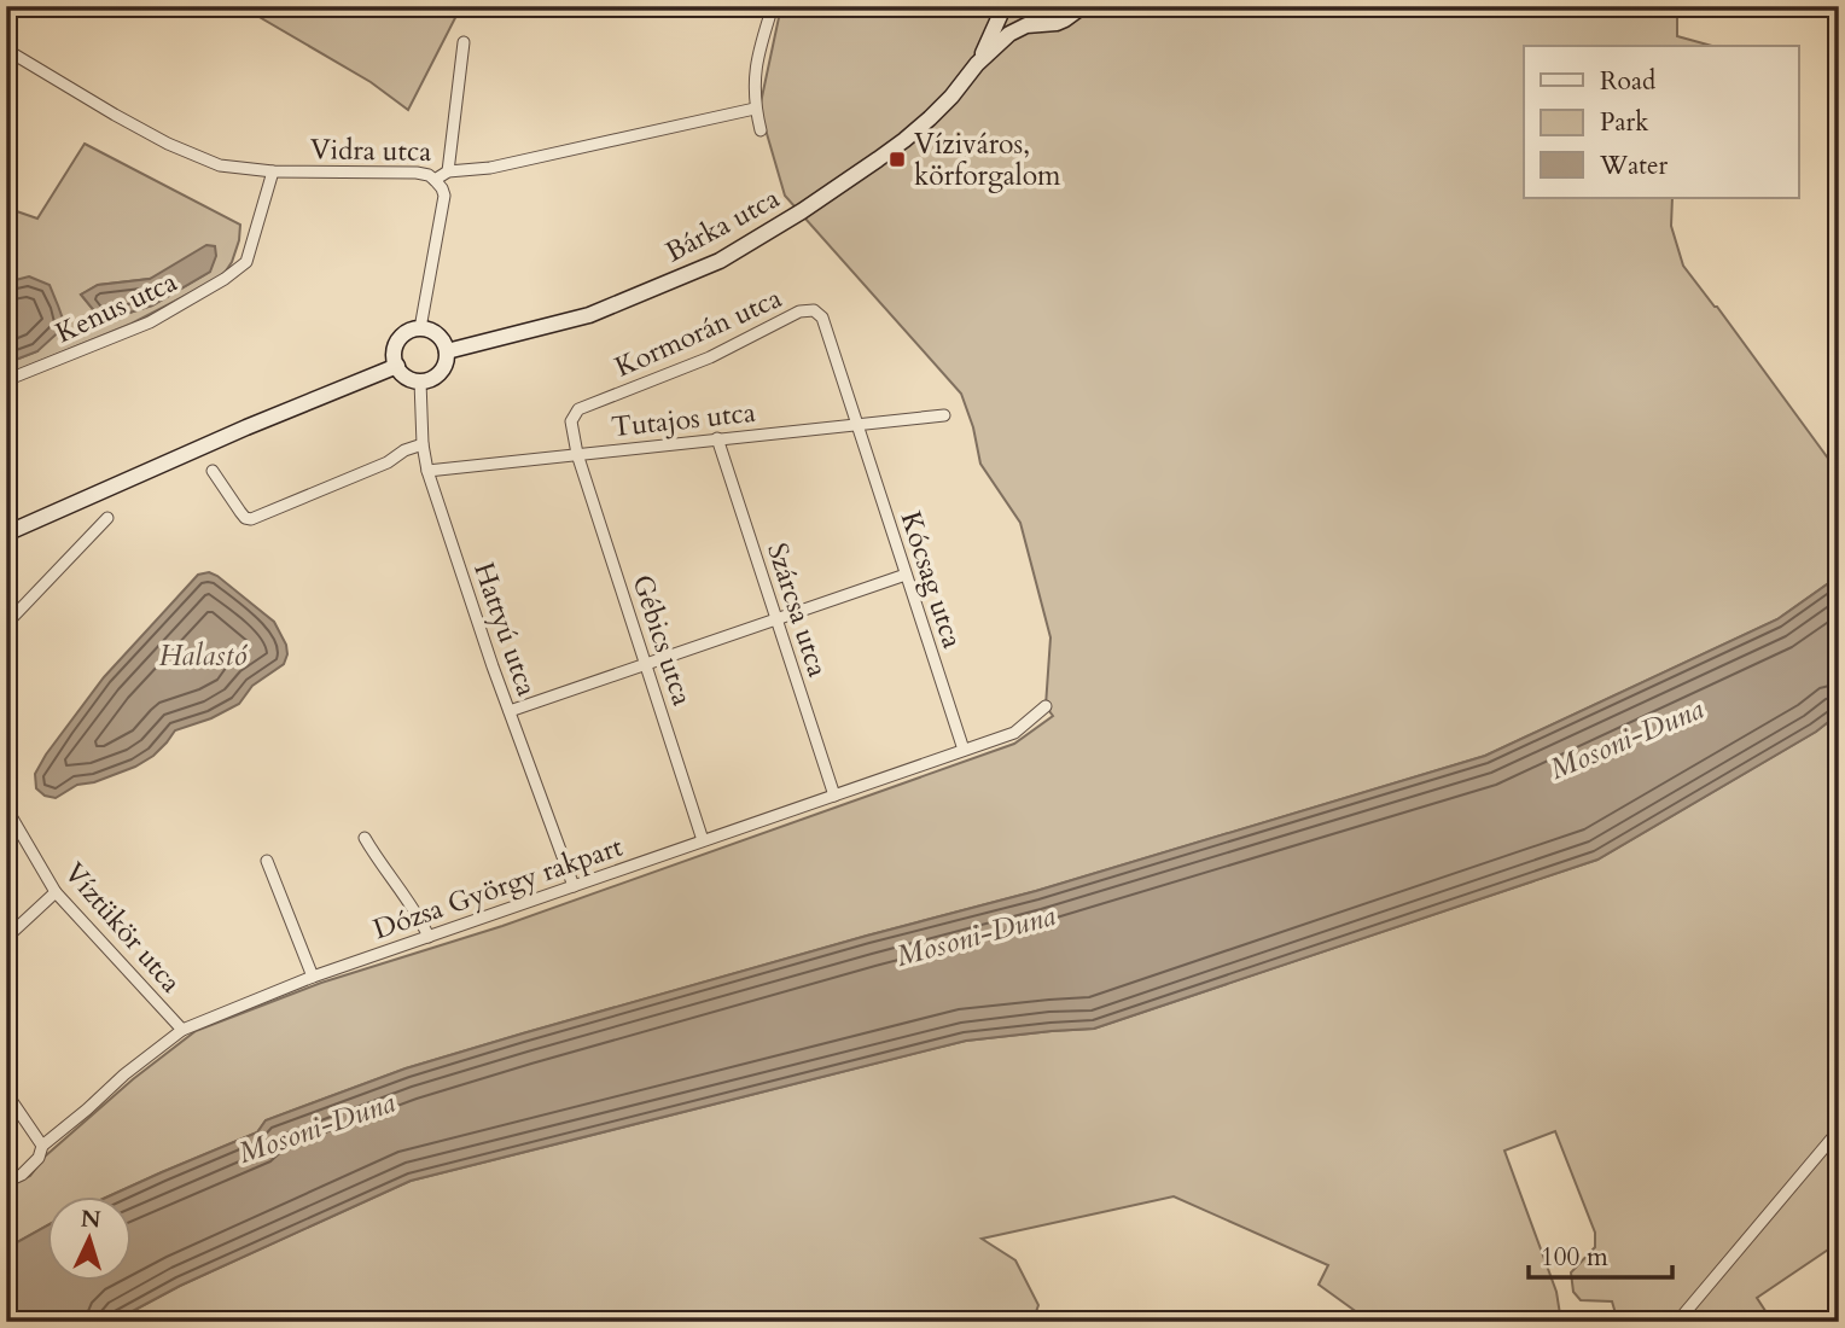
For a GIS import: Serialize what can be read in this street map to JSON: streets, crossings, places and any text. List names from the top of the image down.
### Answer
{
  "streets": {
    "street": [
      "Vidra utca",
      "Bárka utca",
      "Kenus utca",
      "Kormorán utca",
      "Tutajos utca",
      "Kócsag utca",
      "Szárcsa utca",
      "Hattyú utca",
      "Gébics utca",
      "Dózsa György rakpart",
      "Víztükör utca"
    ]
  },
  "crossings": [
    ["Vidra utca", "Kenus utca"],
    ["Bárka utca", "Hattyú utca"],
    ["Kormorán utca", "Tutajos utca"],
    ["Kormorán utca", "Kócsag utca"],
    ["Kormorán utca", "Gébics utca"],
    ["Tutajos utca", "Kócsag utca"],
    ["Tutajos utca", "Szárcsa utca"],
    ["Tutajos utca", "Hattyú utca"],
    ["Tutajos utca", "Gébics utca"],
    ["Kócsag utca", "Dózsa György rakpart"],
    ["Szárcsa utca", "Dózsa György rakpart"],
    ["Hattyú utca", "Dózsa György rakpart"],
    ["Gébics utca", "Dózsa György rakpart"],
    ["Dózsa György rakpart", "Víztükör utca"]
  ],
  "water": ["Halastó", "Mosoni-Duna"],
  "places": {
    "transit": ["Víziváros, körforgalom"]
  },
  "legend": ["Road", "Park", "Water"],
  "scale_bar": "100 m",
  "north": "top"
}
